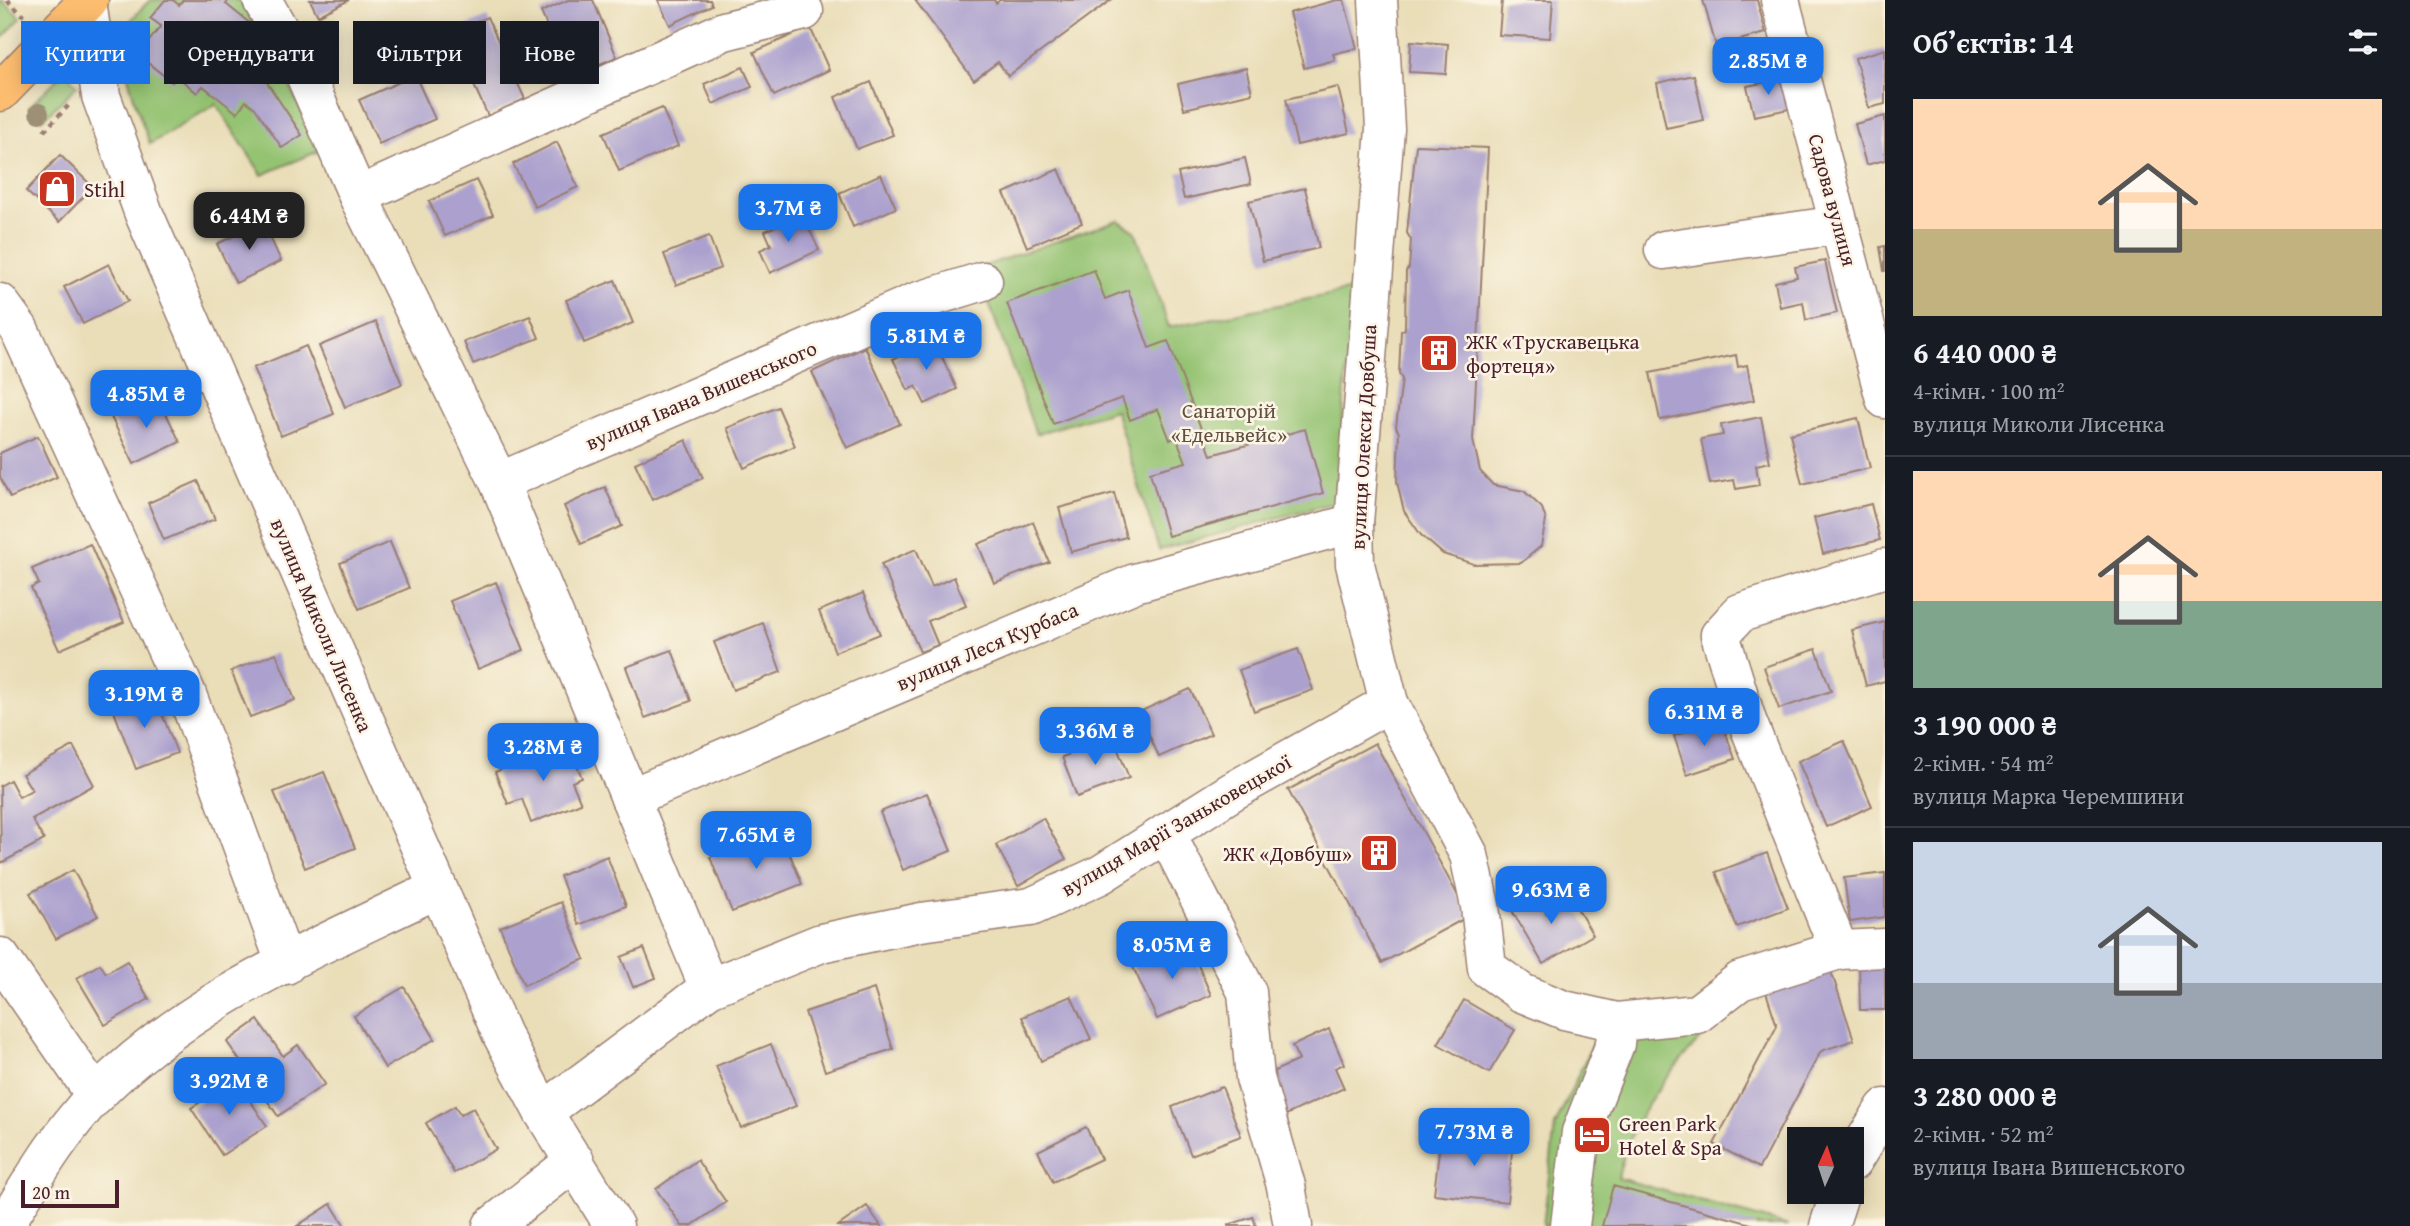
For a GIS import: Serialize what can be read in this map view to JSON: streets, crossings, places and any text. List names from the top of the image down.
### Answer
{
  "streets": {
    "street": [
      "Садова вулиця",
      "вулиця Івана Вишенського",
      "вулиця Олекси Довбуша",
      "вулиця Миколи Лисенка",
      "вулиця Леся Курбаса",
      "вулиця Марії Заньковецької"
    ]
  },
  "crossings": [
    ["вулиця Олекси Довбуша", "вулиця Леся Курбаса"],
    ["вулиця Олекси Довбуша", "вулиця Марії Заньковецької"],
    ["вулиця Миколи Лисенка", "вулиця Марії Заньковецької"]
  ],
  "parks": ["Санаторій «Едельвейс»"],
  "places": {
    "shop": ["Stihl"],
    "building": ["ЖК «Трускавецька фортеця»", "ЖК «Довбуш»"],
    "hotel": ["Green Park Hotel & Spa"]
  },
  "scale_bar": "20 m",
  "north": "top",
  "page": {
    "heading": "Об’єктів: 14",
    "chip": [
      "Купити",
      "Орендувати",
      "Фільтри",
      "Нове"
    ],
    "price": [
      "2.85M ₴",
      "3.7M ₴",
      "6.44M ₴",
      "5.81M ₴",
      "4.85M ₴",
      "3.19M ₴",
      "6.31M ₴",
      "3.36M ₴",
      "3.28M ₴",
      "7.65M ₴",
      "9.63M ₴",
      "8.05M ₴",
      "3.92M ₴",
      "7.73M ₴"
    ],
    "list": [
      {
        "name": "6 440 000 ₴",
        "note": "4-кімн. · 100 m² · вулиця Миколи Лисенка"
      },
      {
        "name": "3 190 000 ₴",
        "note": "2-кімн. · 54 m² · вулиця Марка Черемшини"
      },
      {
        "name": "3 280 000 ₴",
        "note": "2-кімн. · 52 m² · вулиця Івана Вишенського"
      }
    ],
    "scale": "20 m"
  }
}
